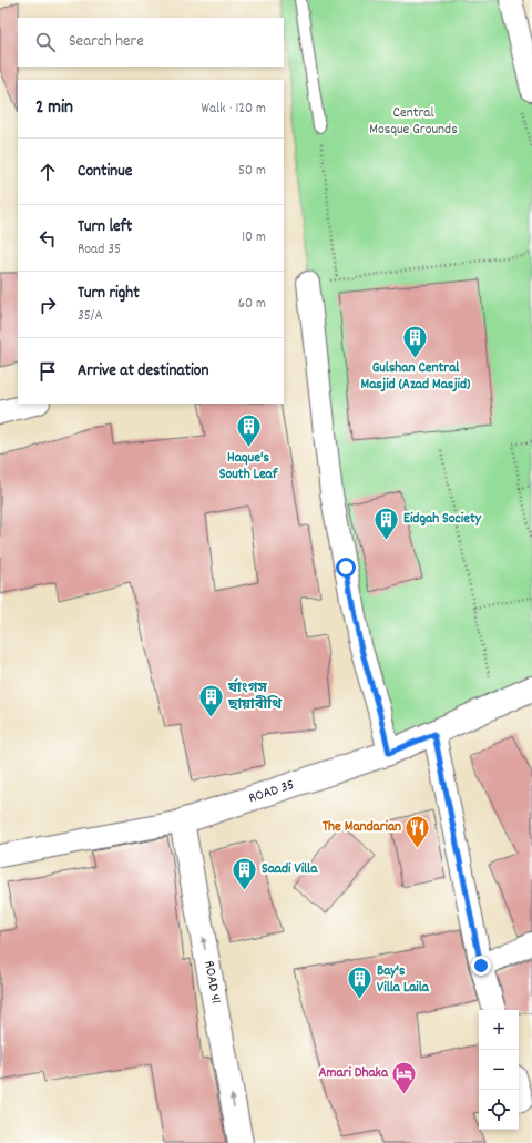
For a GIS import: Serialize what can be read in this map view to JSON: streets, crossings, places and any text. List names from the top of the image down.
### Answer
{
  "streets": {
    "main road": ["ROAD 35", "ROAD 41"]
  },
  "crossings": [
    ["ROAD 35", "ROAD 41"]
  ],
  "one_way": ["ROAD 41"],
  "parks": ["Central Mosque Grounds"],
  "places": {
    "building": [
      "Gulshan Central Masjid (Azad Masjid)",
      "Haque's South Leaf",
      "Eidgah Society",
      "র্যাংগস ছায়াবীথি",
      "Saadi Villa",
      "Bay's Villa Laila"
    ],
    "restaurant": ["The Mandarian"],
    "hotel": ["Amari Dhaka"]
  },
  "page": {
    "search": "Search here",
    "heading": ["2 min", "Walk · 120 m"],
    "list": [
      ["Continue", "50 m"],
      ["Turn left", "Road 35", "10 m"],
      ["Turn right", "35/A", "60 m"],
      "Arrive at destination"
    ],
    "map_buttons": ["+", "−"]
  }
}
